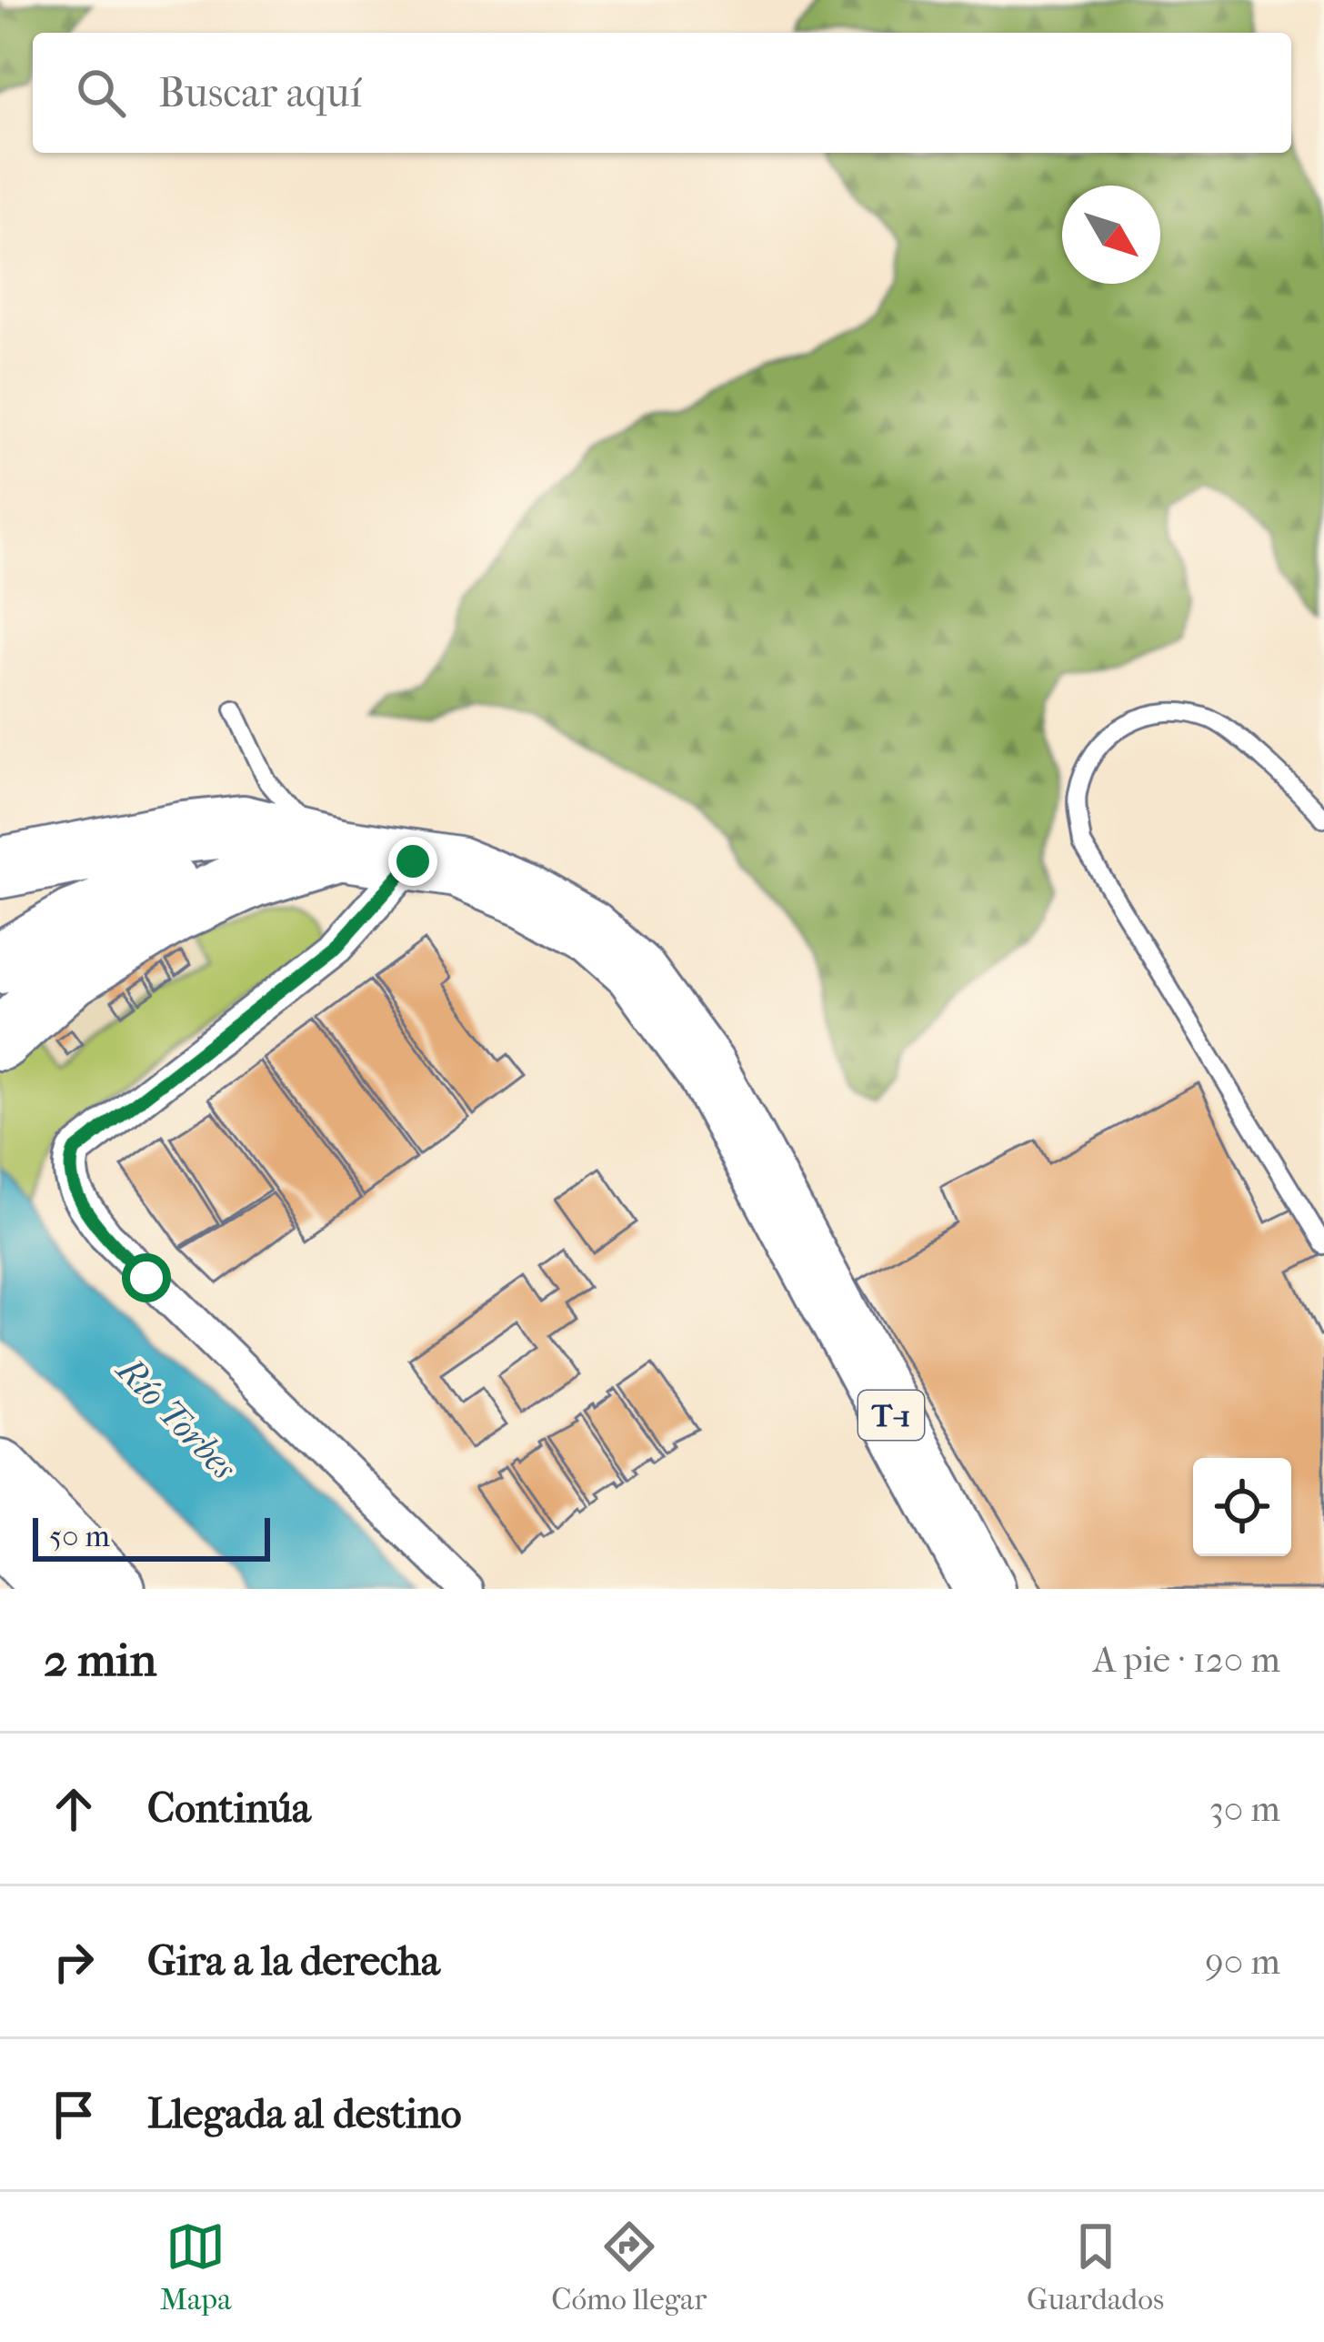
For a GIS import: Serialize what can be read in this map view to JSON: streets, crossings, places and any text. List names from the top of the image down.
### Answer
{
  "streets": {
    "highway": ["T-1"]
  },
  "water": ["Río Torbes"],
  "scale_bar": "50 m",
  "north": "bottom right",
  "page": {
    "search": "Buscar aquí",
    "scale": "50 m",
    "heading": ["2 min", "A pie · 120 m"],
    "list": [
      ["Continúa", "30 m"],
      ["Gira a la derecha", "90 m"],
      "Llegada al destino"
    ],
    "nav": ["Mapa", "Cómo llegar", "Guardados"]
  }
}
